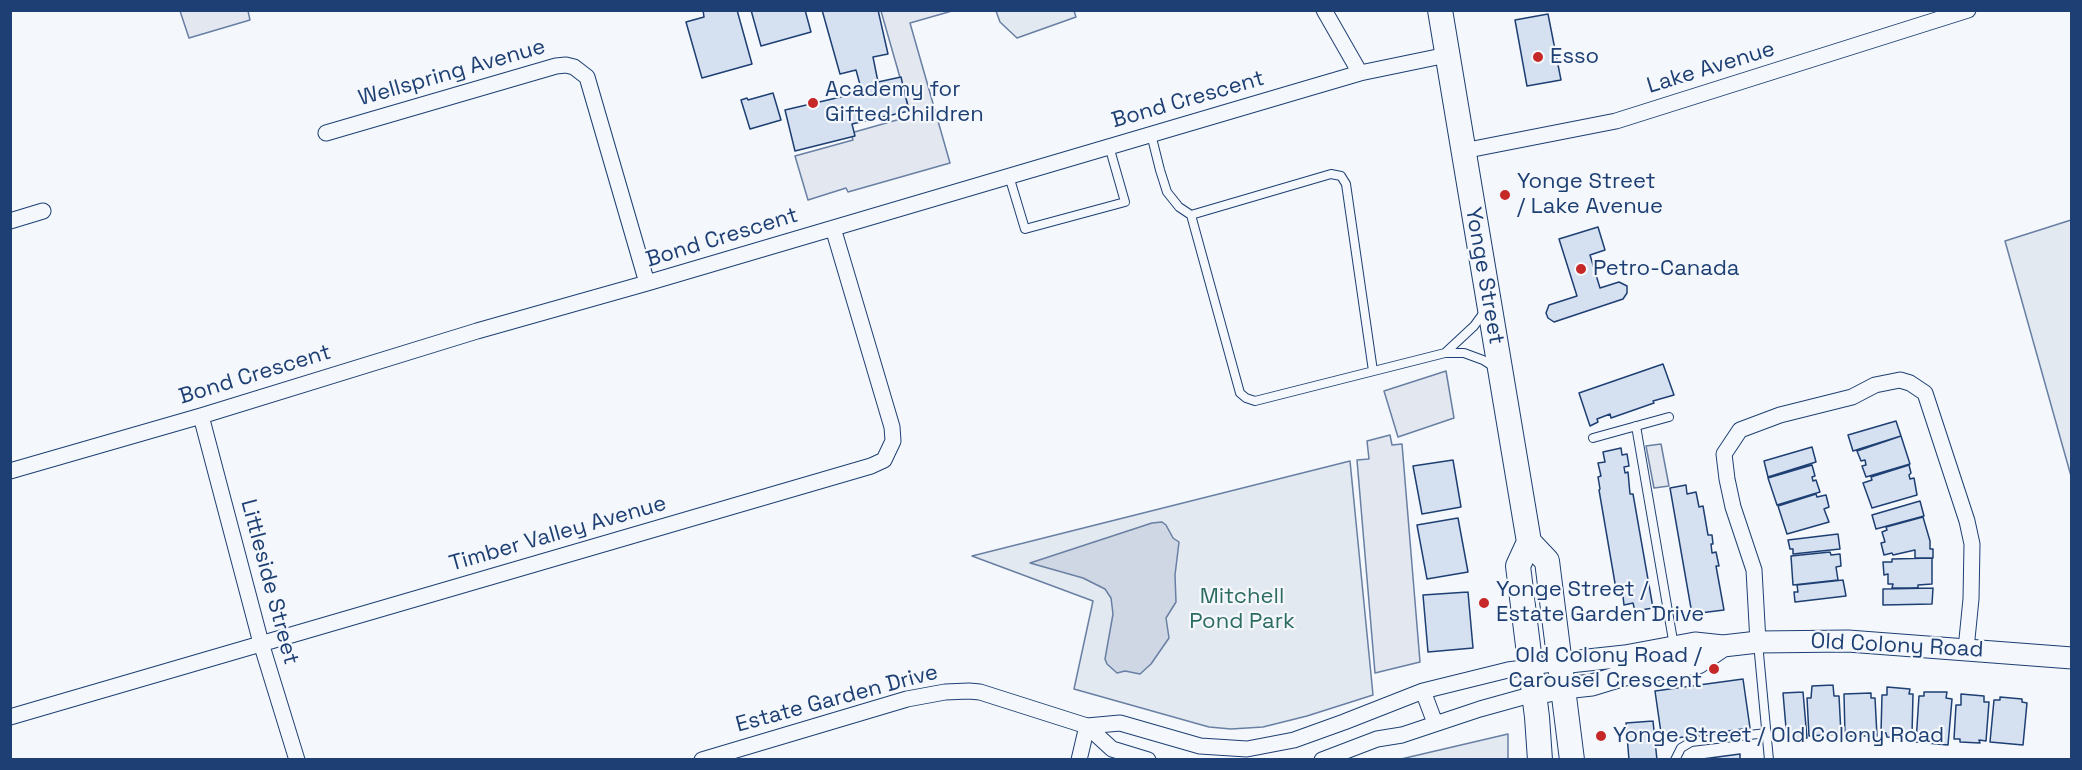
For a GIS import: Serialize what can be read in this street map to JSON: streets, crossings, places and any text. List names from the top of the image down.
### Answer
{
  "streets": {
    "main road": ["Yonge Street"],
    "street": [
      "Lake Avenue",
      "Wellspring Avenue",
      "Bond Crescent",
      "Timber Valley Avenue",
      "Littleside Street",
      "Old Colony Road",
      "Estate Garden Drive"
    ]
  },
  "crossings": [
    ["Lake Avenue", "Yonge Street"],
    ["Wellspring Avenue", "Bond Crescent"],
    ["Bond Crescent", "Yonge Street"],
    ["Bond Crescent", "Timber Valley Avenue"],
    ["Bond Crescent", "Littleside Street"],
    ["Yonge Street", "Old Colony Road"],
    ["Yonge Street", "Estate Garden Drive"],
    ["Timber Valley Avenue", "Littleside Street"],
    ["Old Colony Road", "Estate Garden Drive"]
  ],
  "parks": ["Mitchell Pond Park"],
  "places": [
    "Esso",
    "Academy for Gifted Children",
    "Yonge Street / Lake Avenue",
    "Petro-Canada",
    "Yonge Street / Estate Garden Drive",
    "Old Colony Road / Carousel Crescent",
    "Yonge Street / Old Colony Road"
  ]
}
